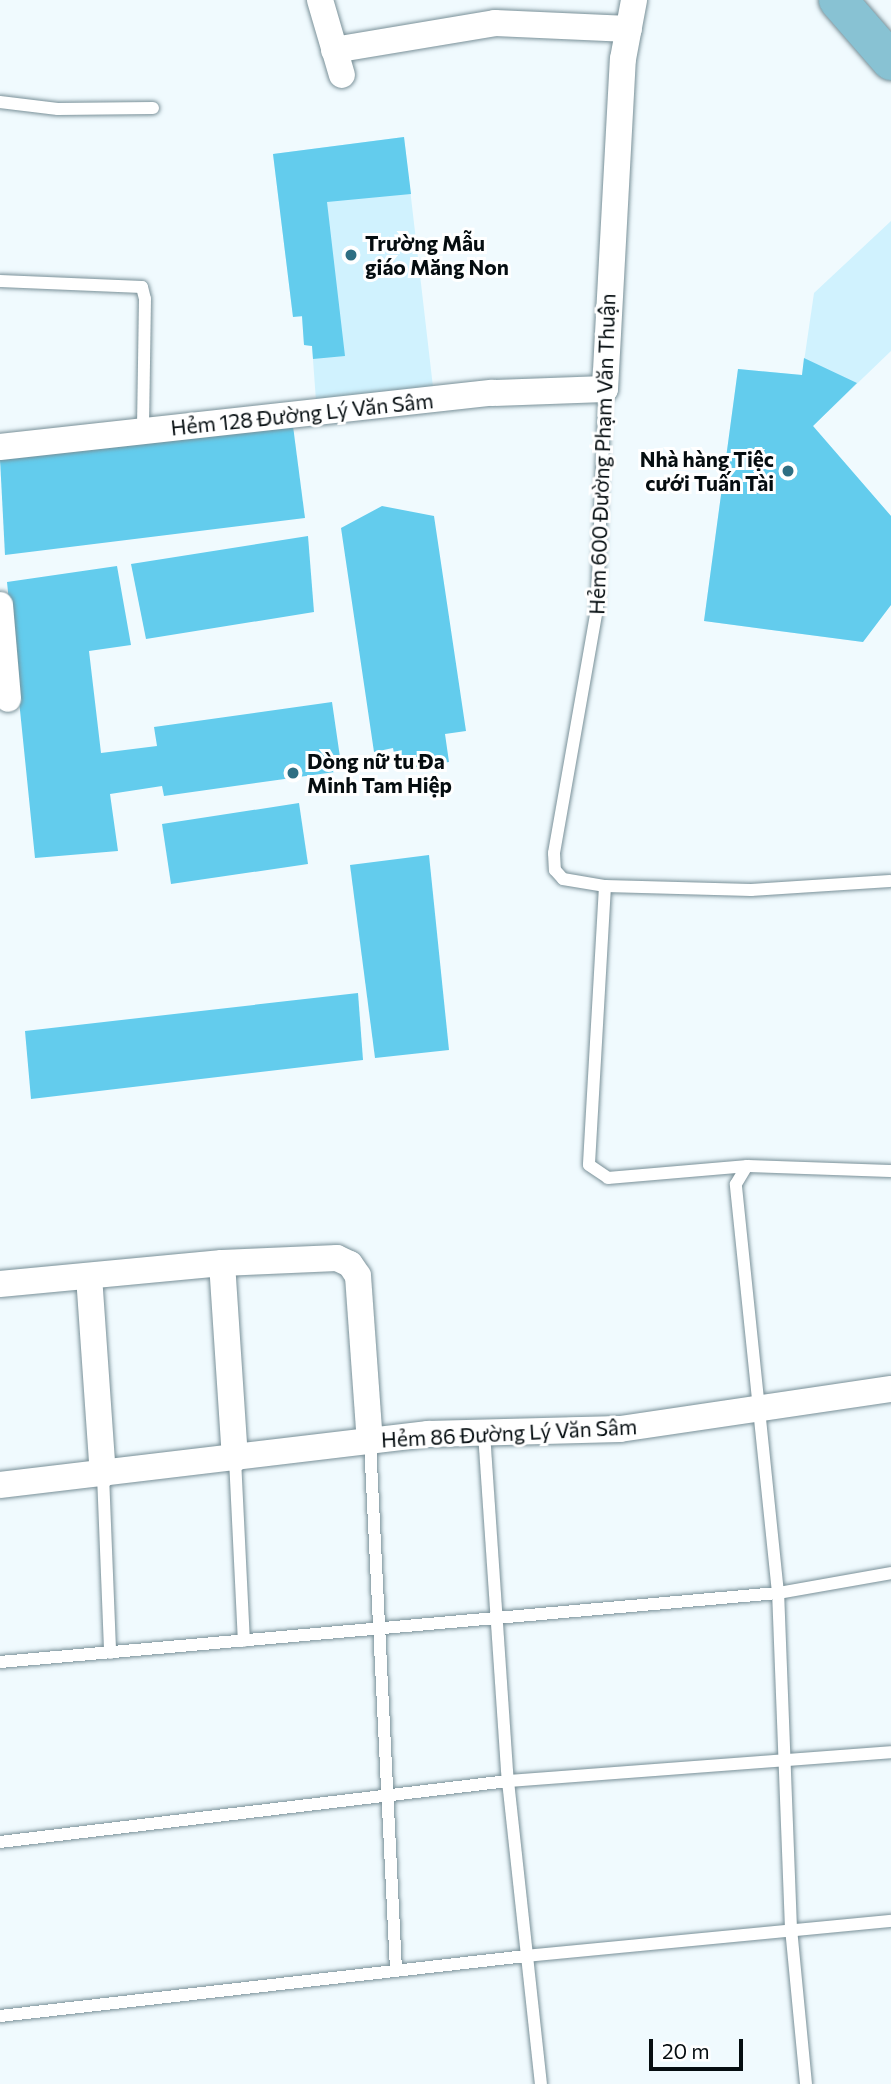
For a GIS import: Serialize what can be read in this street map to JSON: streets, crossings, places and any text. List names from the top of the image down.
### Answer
{
  "streets": {
    "street": ["Hẻm 128 Đường Lý Văn Sâm", "Hẻm 600 Đường Phạm Văn Thuận", "Hẻm 86 Đường Lý Văn Sâm"]
  },
  "crossings": [
    ["Hẻm 128 Đường Lý Văn Sâm", "Hẻm 600 Đường Phạm Văn Thuận"]
  ],
  "places": ["Trường Mẫu giáo Măng Non", "Nhà hàng Tiệc cưới Tuấn Tài", "Dòng nữ tu Đa Minh Tam Hiệp"],
  "scale_bar": "20 m"
}
